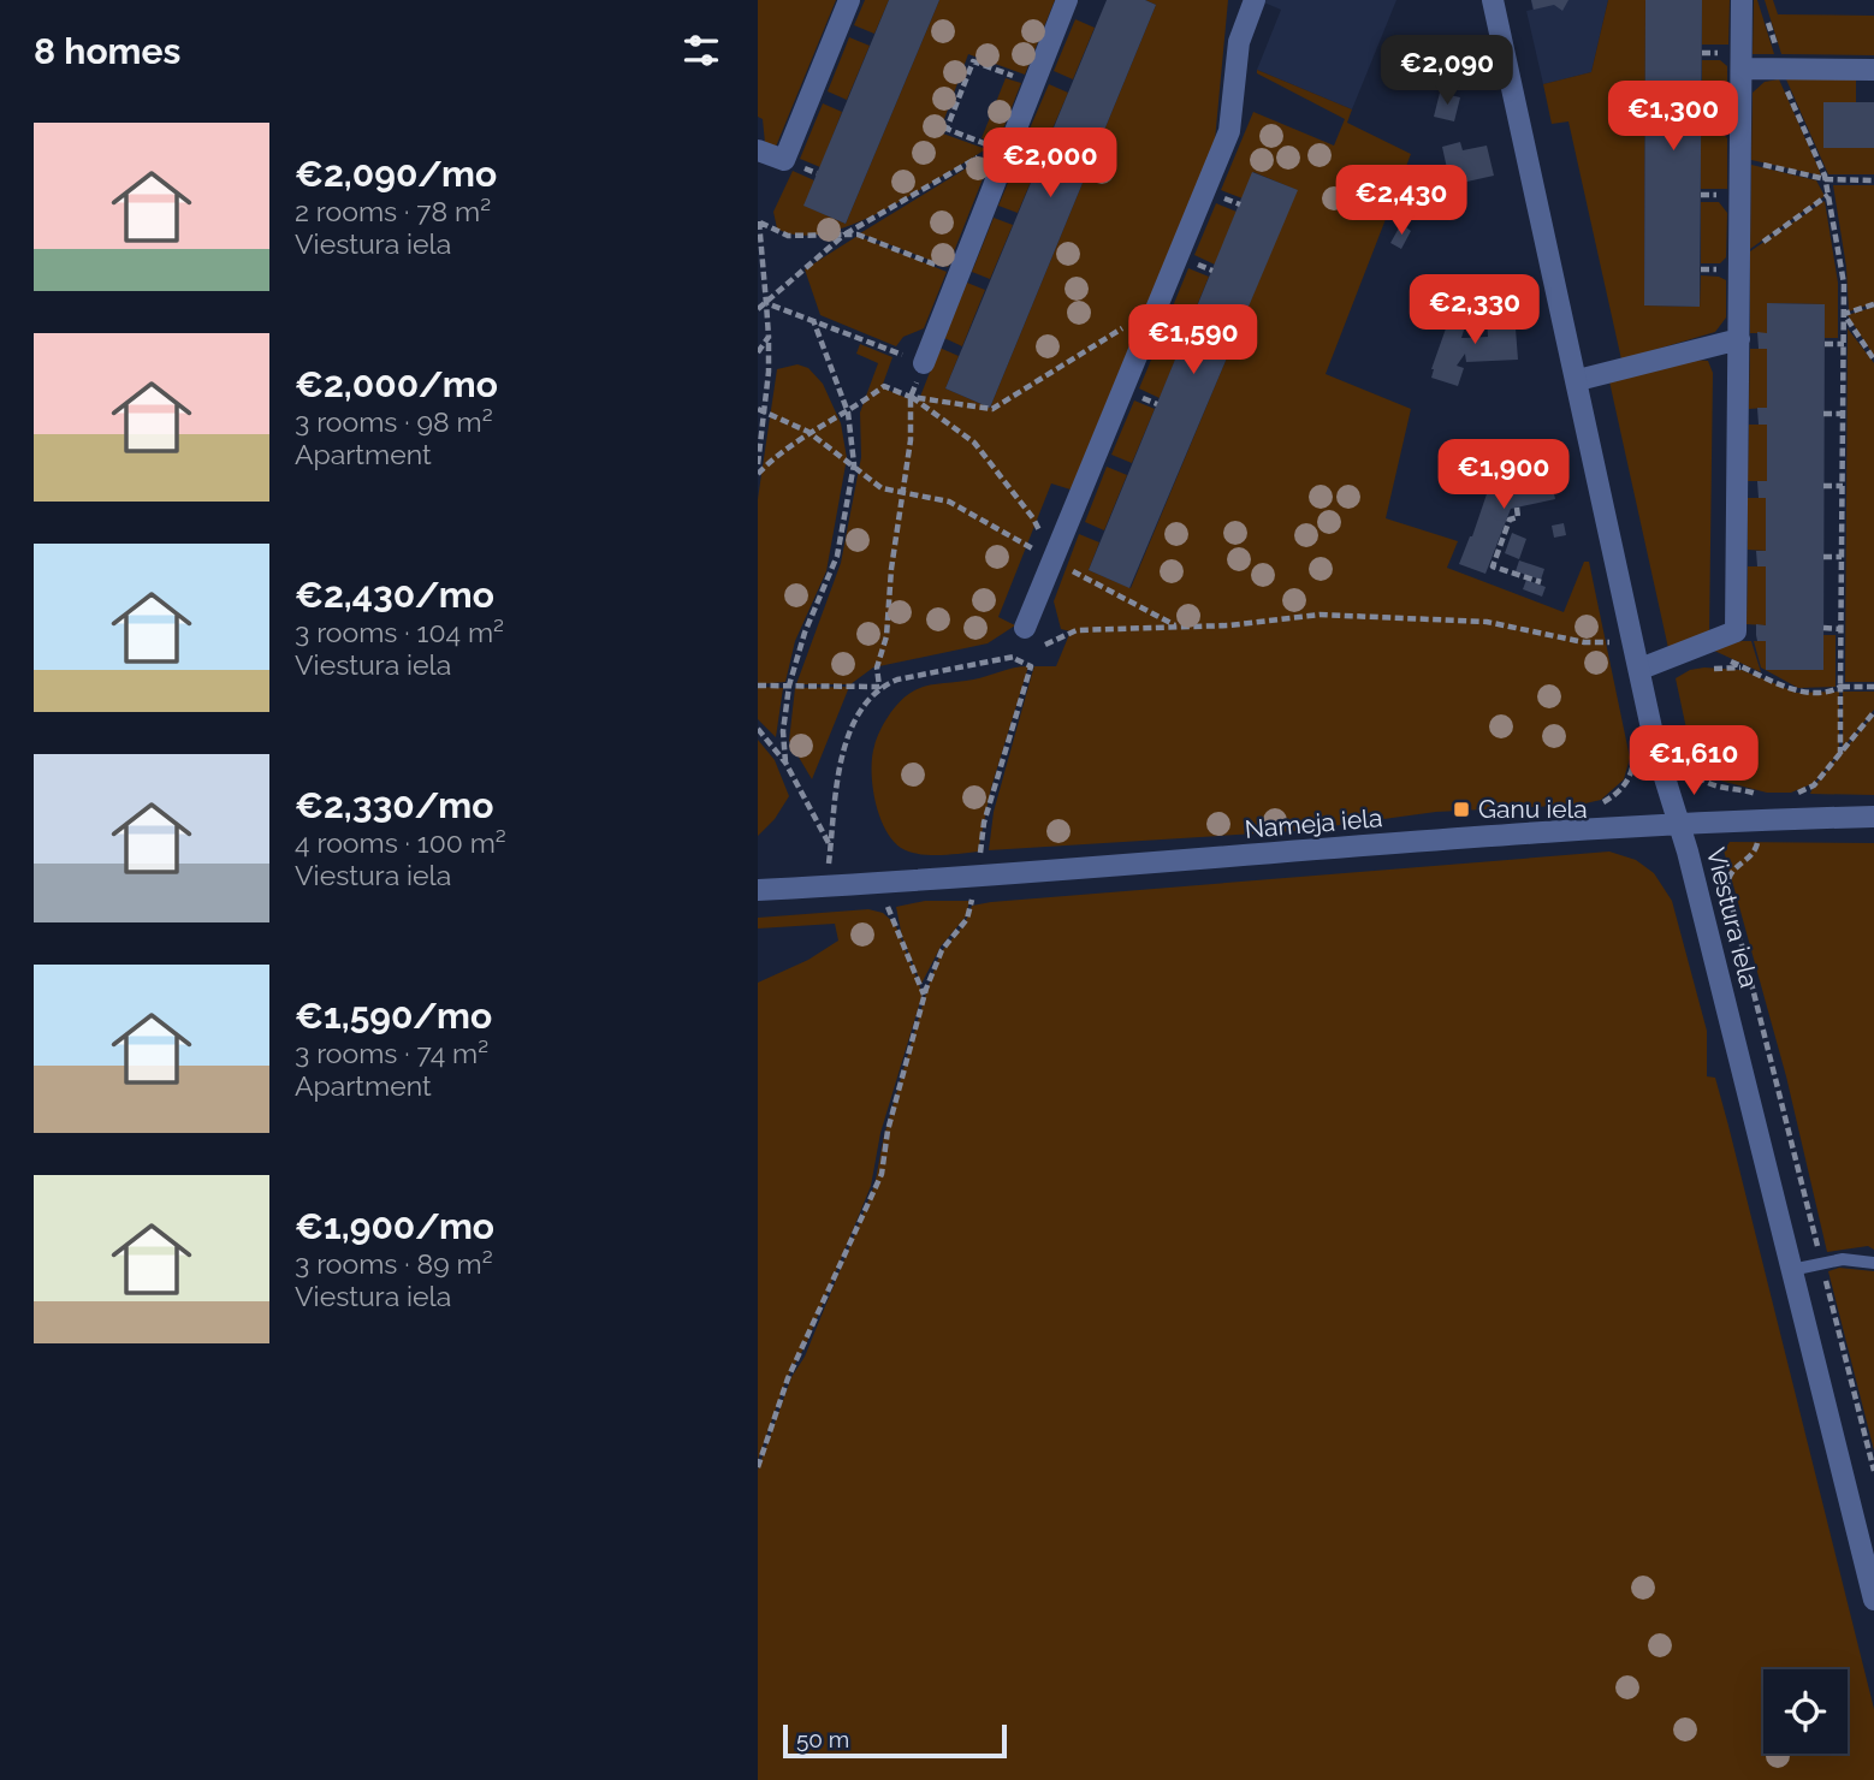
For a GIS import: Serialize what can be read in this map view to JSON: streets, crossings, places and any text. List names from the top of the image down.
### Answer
{
  "streets": {
    "street": ["Nameja iela", "Viestura iela"]
  },
  "crossings": [
    ["Nameja iela", "Viestura iela"]
  ],
  "places": {
    "transit": ["Ganu iela"]
  },
  "scale_bar": "50 m",
  "page": {
    "heading": "8 homes",
    "price": [
      "€2,090",
      "€1,300",
      "€2,000",
      "€2,430",
      "€2,330",
      "€1,590",
      "€1,900",
      "€1,610"
    ],
    "list": [
      {
        "name": "€2,090/mo",
        "note": "2 rooms · 78 m² · Viestura iela"
      },
      {
        "name": "€2,000/mo",
        "note": "3 rooms · 98 m² · Apartment"
      },
      {
        "name": "€2,430/mo",
        "note": "3 rooms · 104 m² · Viestura iela"
      },
      {
        "name": "€2,330/mo",
        "note": "4 rooms · 100 m² · Viestura iela"
      },
      {
        "name": "€1,590/mo",
        "note": "3 rooms · 74 m² · Apartment"
      },
      {
        "name": "€1,900/mo",
        "note": "3 rooms · 89 m² · Viestura iela"
      }
    ],
    "scale": "50 m"
  }
}
